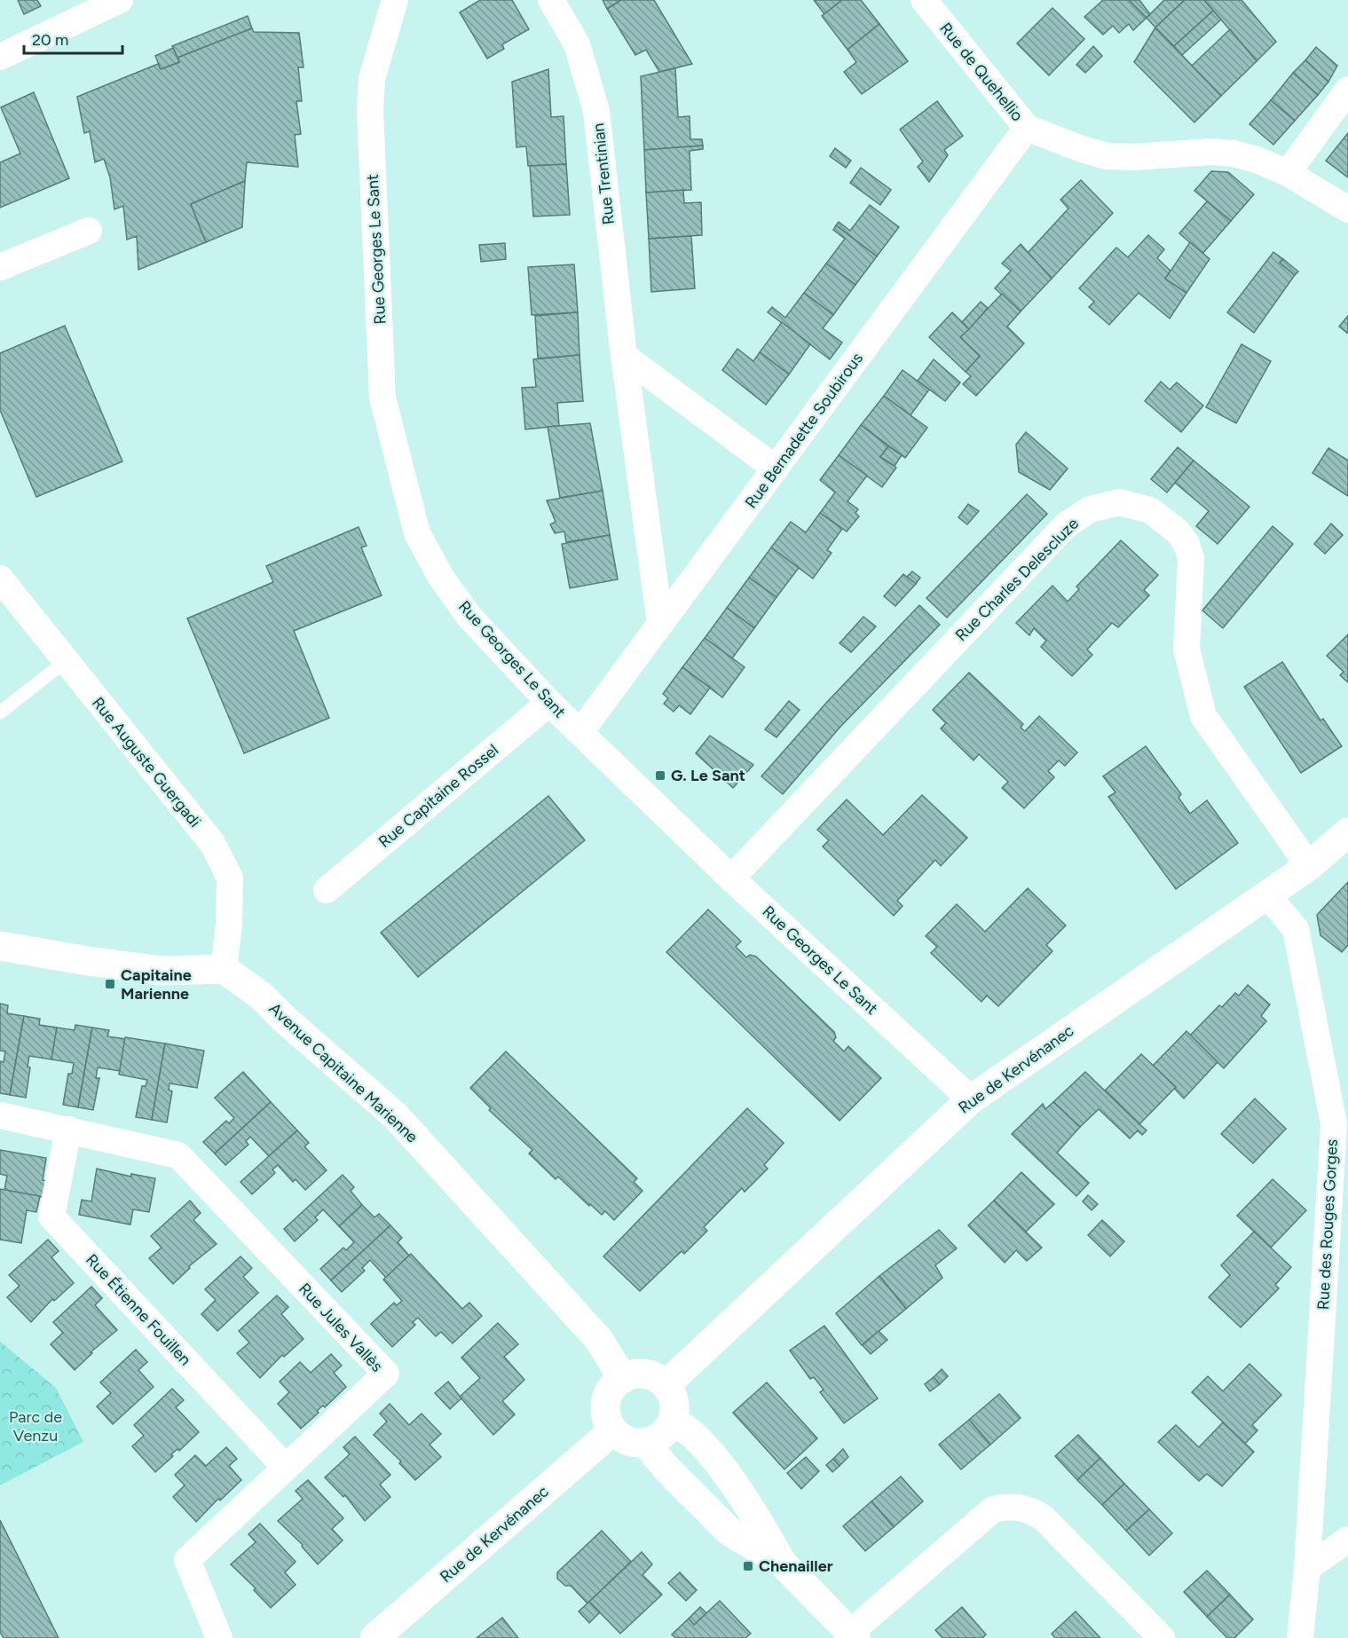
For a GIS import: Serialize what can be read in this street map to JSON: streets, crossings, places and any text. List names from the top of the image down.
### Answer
{
  "streets": {
    "street": [
      "Rue de Quehellio",
      "Rue Trentinian",
      "Rue Georges Le Sant",
      "Rue Bernadette Soubirous",
      "Rue Charles Delescluze",
      "Rue Auguste Guergadi",
      "Rue Capitaine Rossel",
      "Rue de Kervénanec",
      "Avenue Capitaine Marienne",
      "Rue des Rouges Gorges",
      "Rue Étienne Fouillen",
      "Rue Jules Vallès"
    ]
  },
  "crossings": [
    ["Rue de Quehellio", "Rue Bernadette Soubirous"],
    ["Rue Trentinian", "Rue Bernadette Soubirous"],
    ["Rue Georges Le Sant", "Rue Bernadette Soubirous"],
    ["Rue Georges Le Sant", "Rue Charles Delescluze"],
    ["Rue Georges Le Sant", "Rue Capitaine Rossel"],
    ["Rue Georges Le Sant", "Rue de Kervénanec"],
    ["Rue Charles Delescluze", "Rue de Kervénanec"],
    ["Rue Auguste Guergadi", "Avenue Capitaine Marienne"],
    ["Rue de Kervénanec", "Avenue Capitaine Marienne"],
    ["Rue de Kervénanec", "Rue des Rouges Gorges"],
    ["Rue Étienne Fouillen", "Rue Jules Vallès"]
  ],
  "parks": ["Parc de Venzu"],
  "places": {
    "transit": ["G. Le Sant", "Capitaine Marienne", "Chenailler"]
  },
  "scale_bar": "20 m"
}
